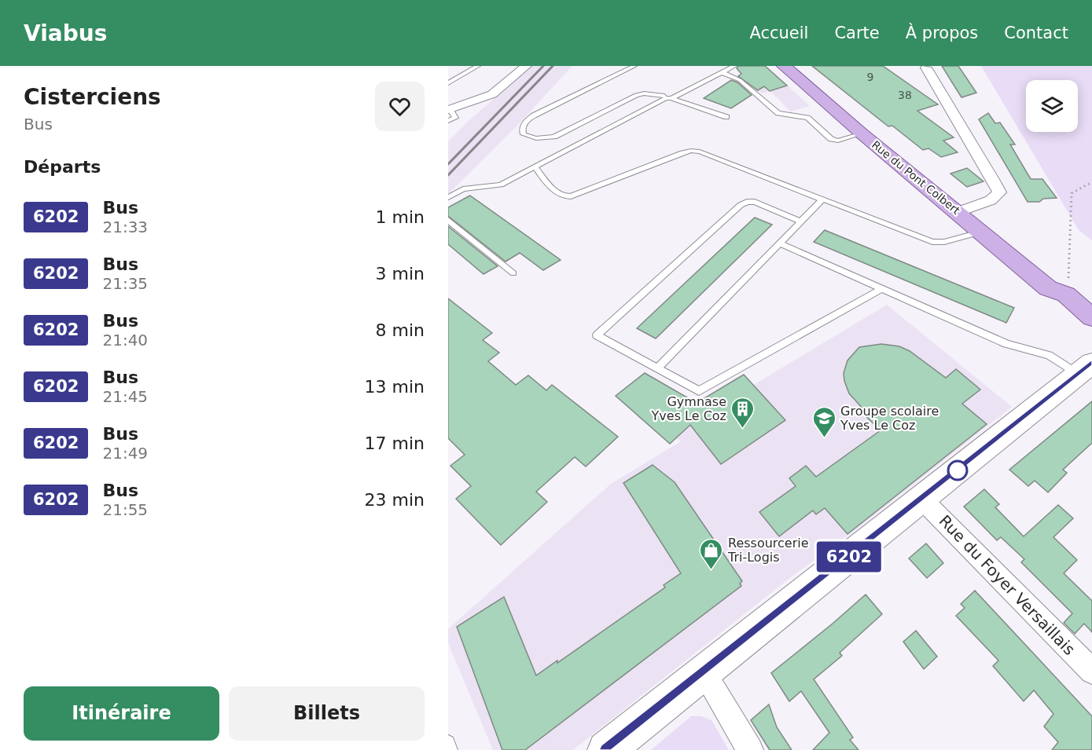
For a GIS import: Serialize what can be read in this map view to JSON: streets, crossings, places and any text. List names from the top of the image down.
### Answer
{
  "streets": {
    "main road": ["Rue du Pont Colbert"],
    "street": ["Rue du Foyer Versaillais"]
  },
  "places": {
    "building": ["Gymnase Yves Le Coz"],
    "school or university": ["Groupe scolaire Yves Le Coz"],
    "shop": ["Ressourcerie Tri-Logis"]
  },
  "lines": ["bus line 6202"],
  "house_numbers": ["9", "38"],
  "page": {
    "header": "Viabus",
    "nav": [
      "Accueil",
      "Carte",
      "À propos",
      "Contact"
    ],
    "heading": [
      ["Cisterciens", "Bus"],
      "Départs"
    ],
    "on_map": "6202",
    "list": [
      {
        "mark": "6202",
        "name": "Bus",
        "note": "21:33",
        "value": "1 min"
      },
      {
        "mark": "6202",
        "name": "Bus",
        "note": "21:35",
        "value": "3 min"
      },
      {
        "mark": "6202",
        "name": "Bus",
        "note": "21:40",
        "value": "8 min"
      },
      {
        "mark": "6202",
        "name": "Bus",
        "note": "21:45",
        "value": "13 min"
      },
      {
        "mark": "6202",
        "name": "Bus",
        "note": "21:49",
        "value": "17 min"
      },
      {
        "mark": "6202",
        "name": "Bus",
        "note": "21:55",
        "value": "23 min"
      }
    ],
    "buttons": ["Itinéraire", "Billets"]
  }
}
